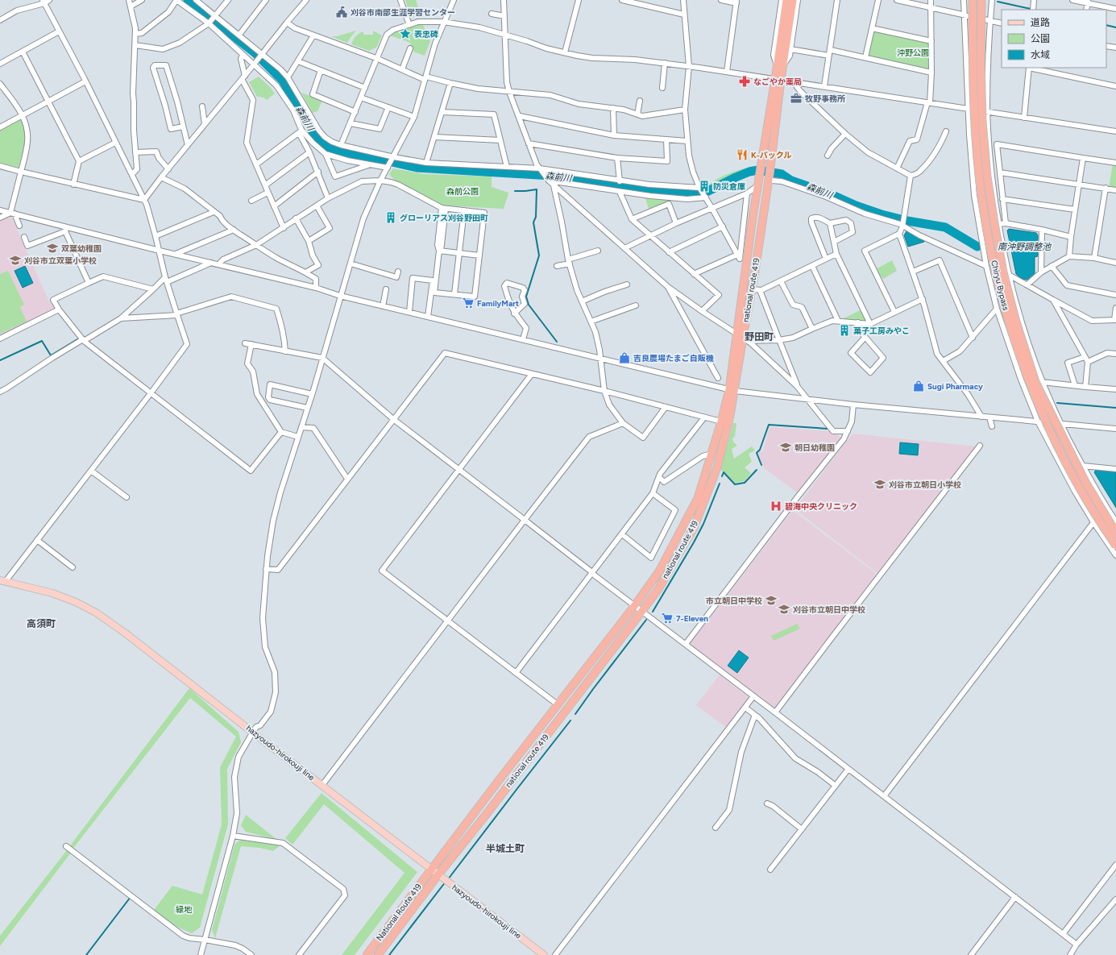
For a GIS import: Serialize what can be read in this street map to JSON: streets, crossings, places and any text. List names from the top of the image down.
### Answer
{
  "streets": {
    "highway": ["Chiryu Bypass", "national route 419", "National Route 419"],
    "main road": ["hazyoudo-hirokouji line"]
  },
  "crossings": [
    ["national route 419", "hazyoudo-hirokouji line"],
    ["national route 419", "National Route 419"],
    ["hazyoudo-hirokouji line", "National Route 419"]
  ],
  "districts": ["野田町", "高須町", "半城土町"],
  "water": ["森前川", "南沖野調整池"],
  "parks": ["沖野公園", "森前公園", "緑地"],
  "places": {
    "public building": ["刈谷市南部生涯学習センター"],
    "place": ["表忠碑"],
    "pharmacy": ["なごやか薬局"],
    "office": ["牧野事務所"],
    "restaurant": ["K-パックル"],
    "building": ["防災倉庫", "グローリアス刈谷野田町", "菓子工房みやこ"],
    "school or university": [
      "双葉幼稚園",
      "刈谷市立双葉小学校",
      "朝日幼稚園",
      "刈谷市立朝日小学校",
      "市立朝日中学校",
      "刈谷市立朝日中学校"
    ],
    "supermarket": ["FamilyMart", "7-Eleven"],
    "shop": ["吉良農場たまご自販機", "Sugi Pharmacy"],
    "hospital": ["碧海中央クリニック"]
  },
  "legend": ["道路", "公園", "水域"]
}
